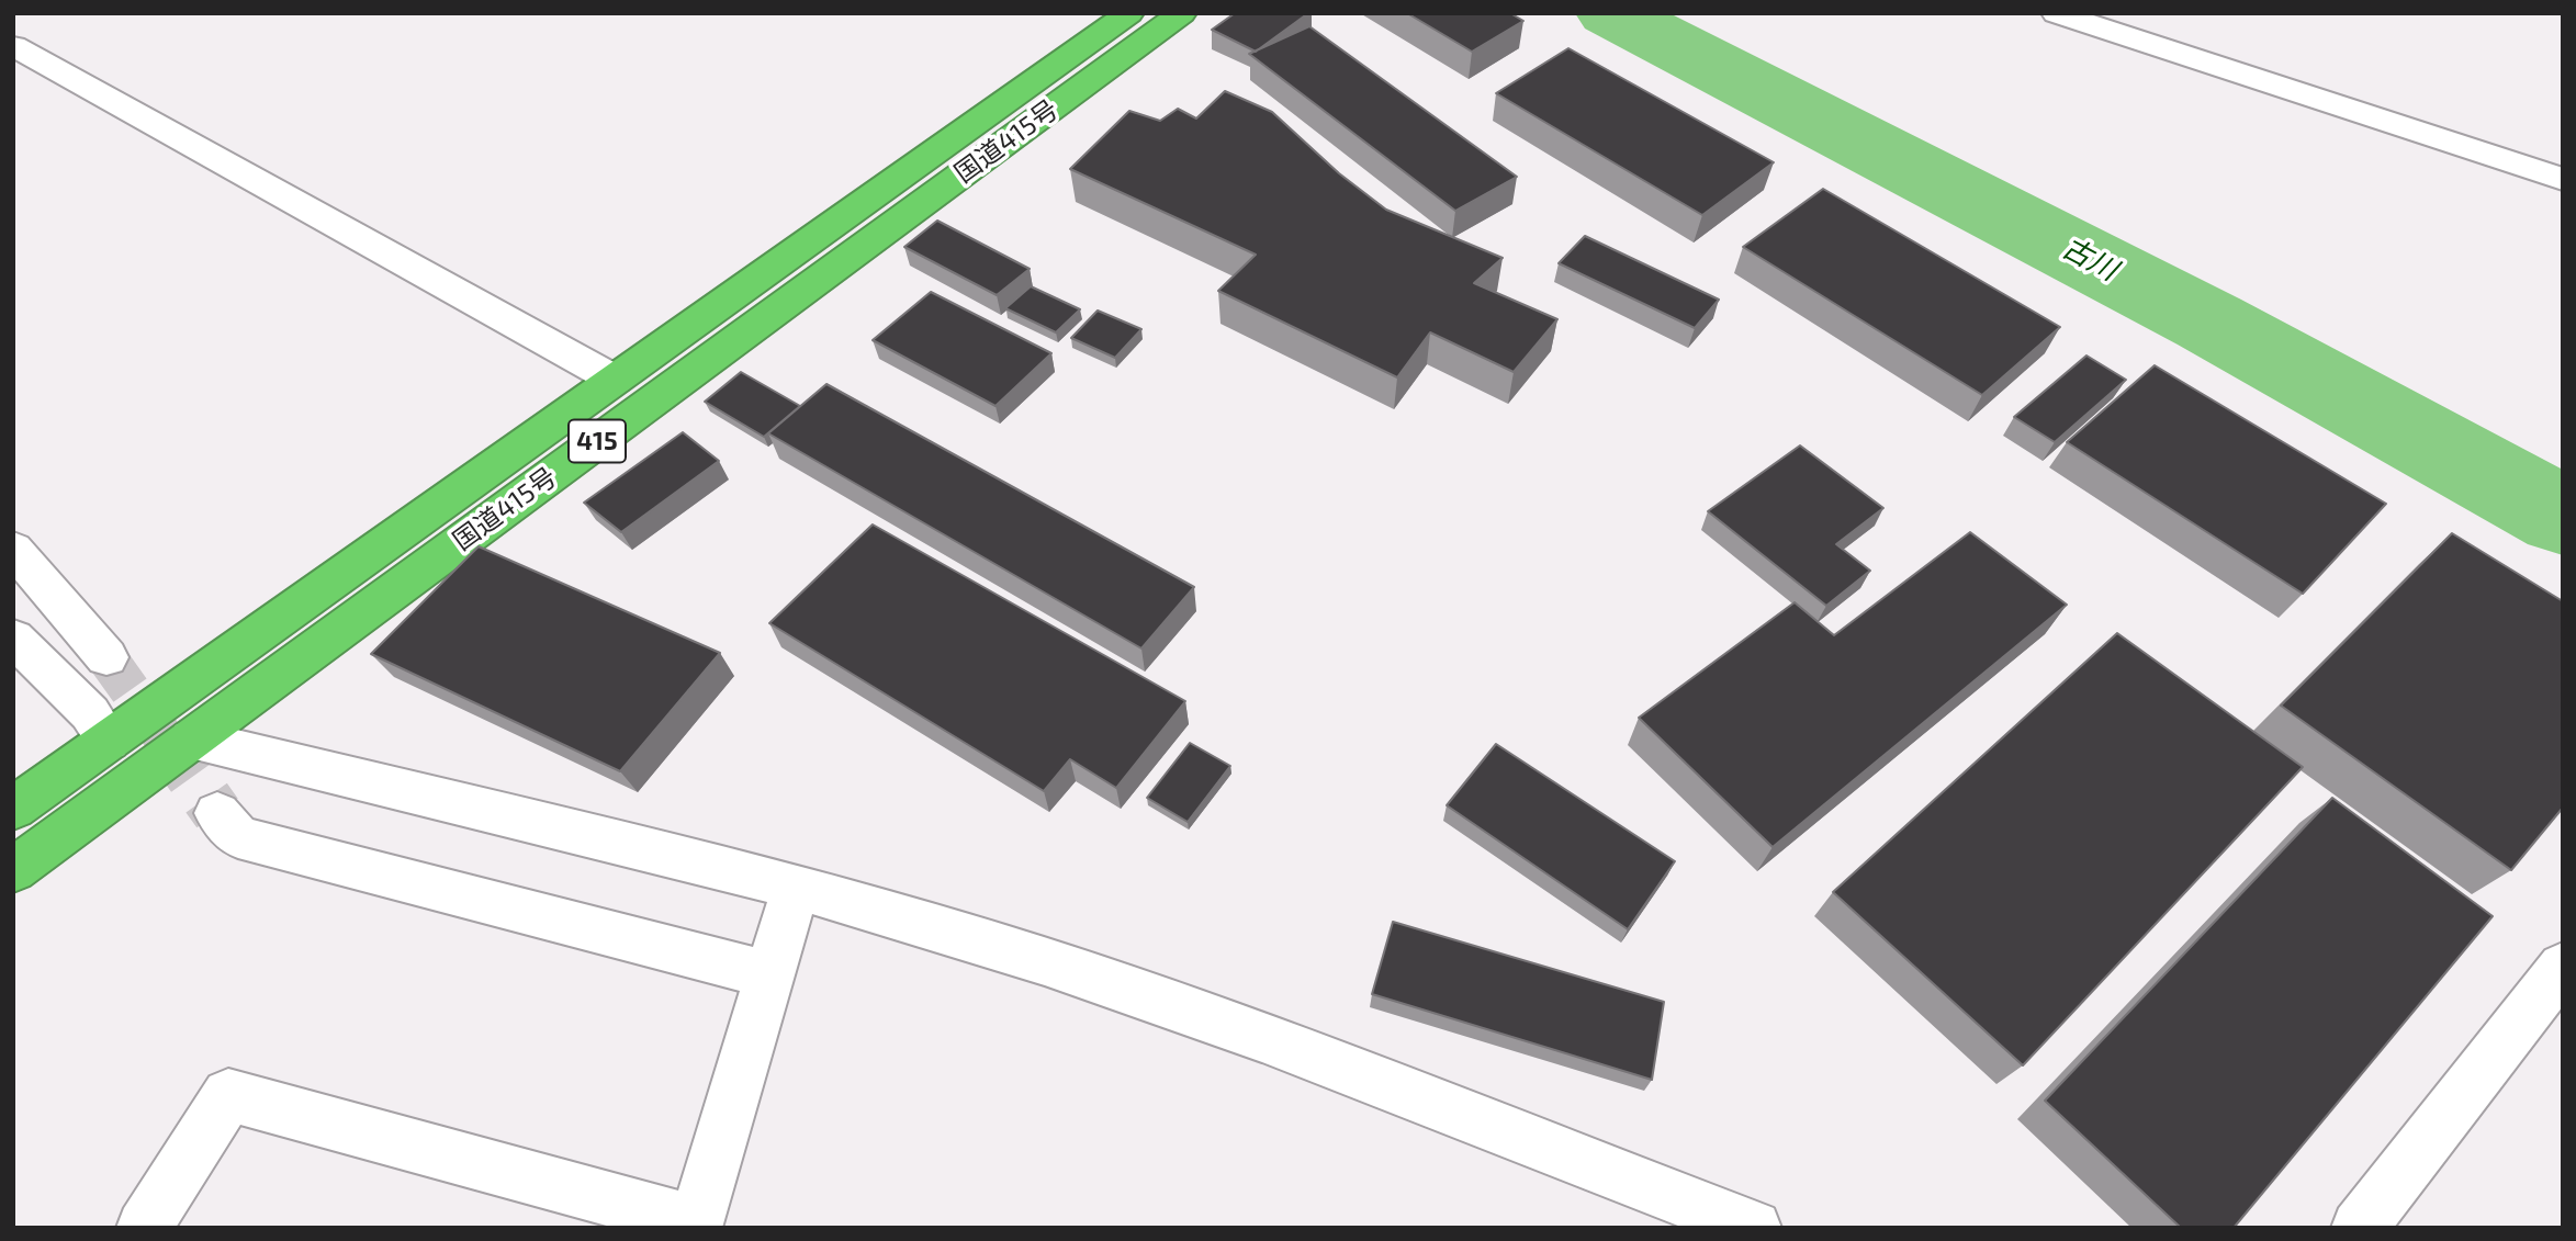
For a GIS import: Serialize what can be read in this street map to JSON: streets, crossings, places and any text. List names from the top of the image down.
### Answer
{
  "streets": {
    "highway": ["国道415号", "415"]
  },
  "water": ["古川"]
}
